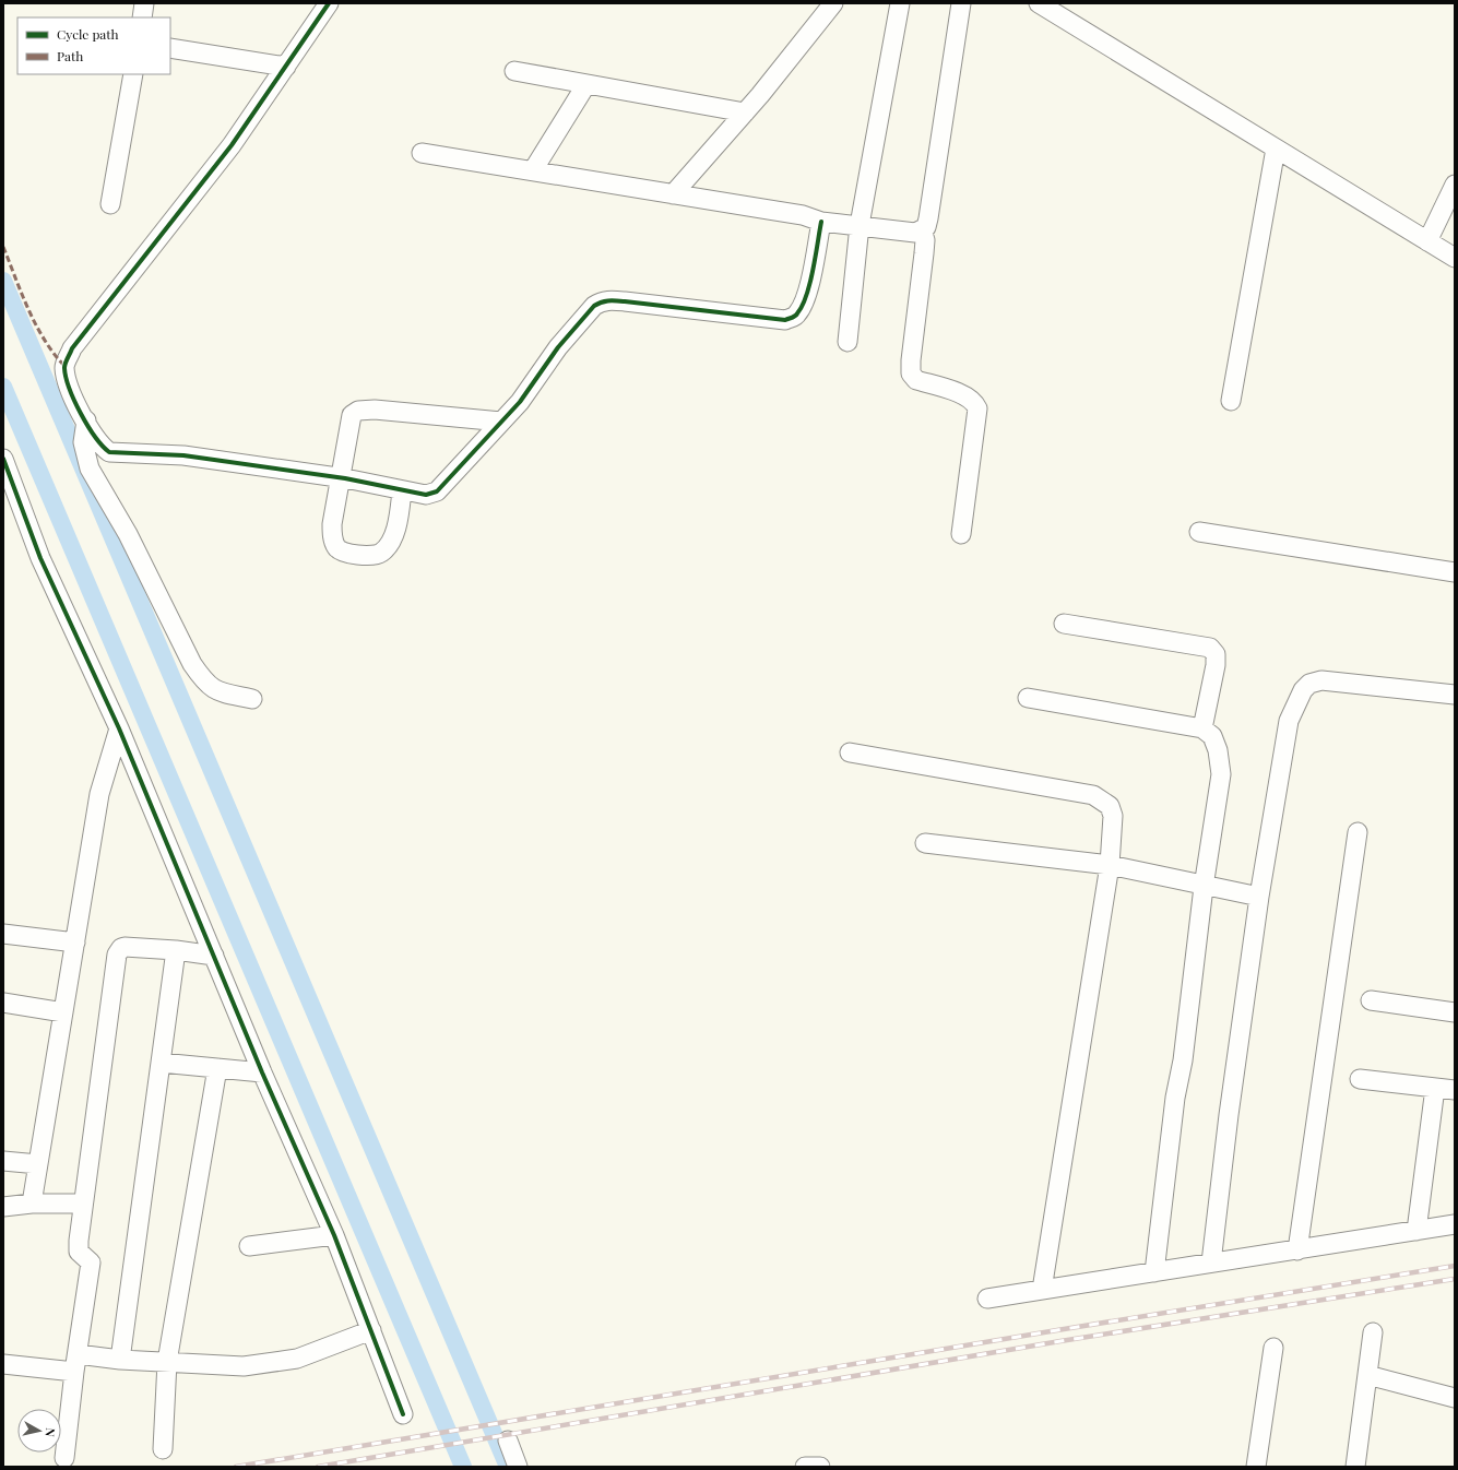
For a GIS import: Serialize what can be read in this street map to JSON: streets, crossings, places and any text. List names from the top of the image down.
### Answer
{
  "legend": ["Cycle path", "Path"],
  "north": "right"
}
